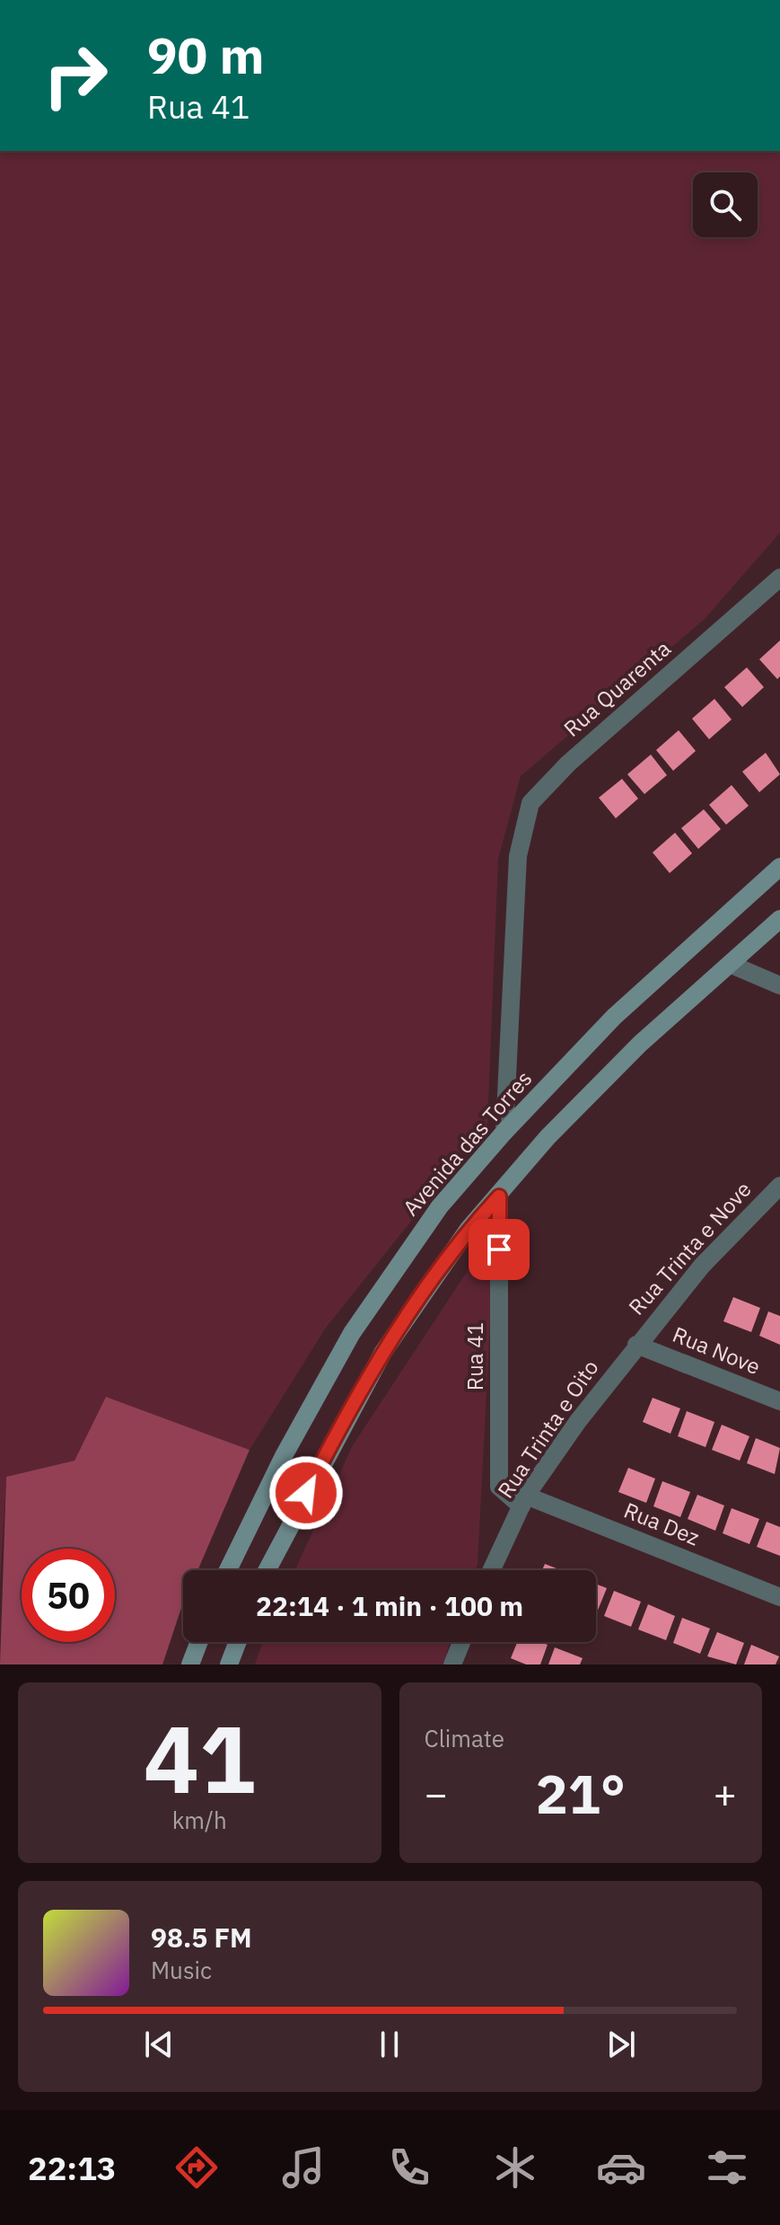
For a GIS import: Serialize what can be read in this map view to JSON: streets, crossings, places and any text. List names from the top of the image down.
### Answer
{
  "streets": {
    "main road": ["Avenida das Torres"],
    "street": [
      "Rua Quarenta",
      "Rua Trinta e Nove",
      "Rua Nove",
      "Rua 41",
      "Rua Trinta e Oito",
      "Rua Dez"
    ]
  },
  "crossings": [
    ["Rua Quarenta", "Avenida das Torres"],
    ["Rua Trinta e Nove", "Rua Nove"],
    ["Rua Trinta e Nove", "Rua Trinta e Oito"],
    ["Rua Nove", "Rua Trinta e Oito"],
    ["Rua 41", "Rua Trinta e Oito"],
    ["Rua 41", "Rua Dez"],
    ["Rua Trinta e Oito", "Rua Dez"]
  ],
  "page": {
    "turn": ["90 m", "Rua 41"],
    "limit": "50",
    "trip": "22:14 · 1 min · 100 m",
    "tile": [
      ["41", "km/h"],
      "Climate"
    ],
    "heat": ["−", "21°", "+"],
    "song": ["98.5 FM", "Music"],
    "tabs": "22:13"
  }
}
